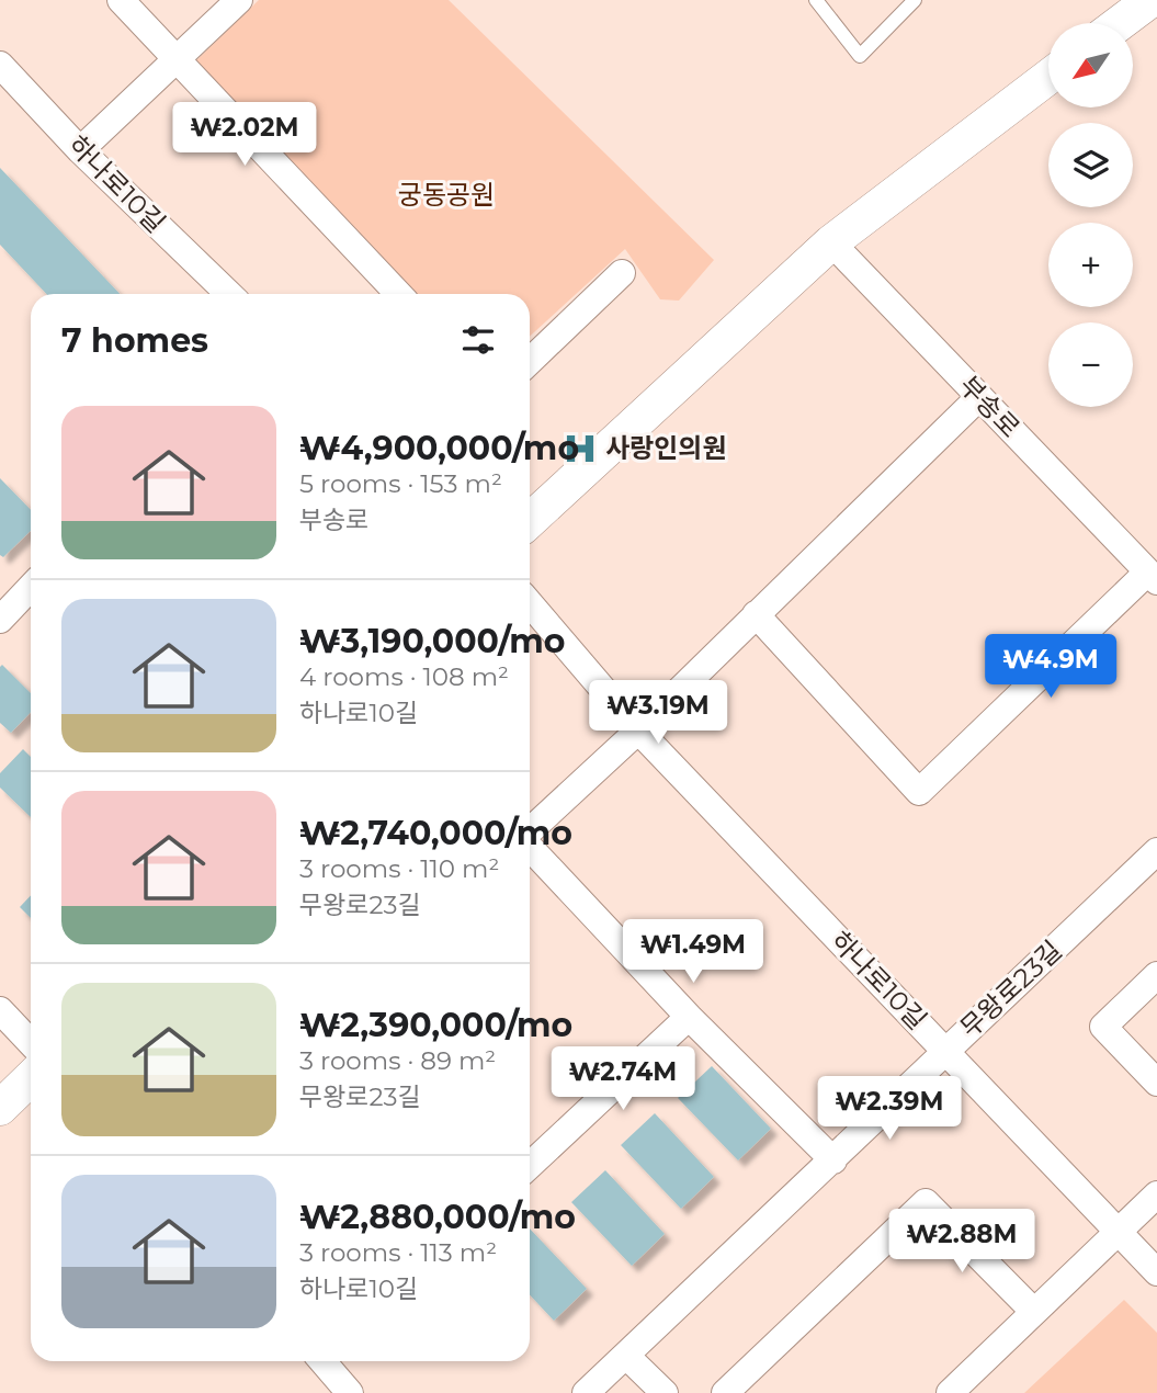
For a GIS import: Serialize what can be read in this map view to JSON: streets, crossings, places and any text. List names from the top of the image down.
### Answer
{
  "streets": {
    "street": ["하나로10길", "부송로", "무왕로23길"]
  },
  "crossings": [
    ["하나로10길", "무왕로23길"]
  ],
  "parks": ["궁동공원"],
  "places": {
    "hospital": ["사랑인의원"]
  },
  "north": "bottom left",
  "page": {
    "map_buttons": ["+", "−"],
    "price": [
      "₩2.02M",
      "₩4.9M",
      "₩3.19M",
      "₩1.49M",
      "₩2.74M",
      "₩2.39M",
      "₩2.88M"
    ],
    "heading": "7 homes",
    "list": [
      {
        "name": "₩4,900,000/mo",
        "note": "5 rooms · 153 m² · 부송로"
      },
      {
        "name": "₩3,190,000/mo",
        "note": "4 rooms · 108 m² · 하나로10길"
      },
      {
        "name": "₩2,740,000/mo",
        "note": "3 rooms · 110 m² · 무왕로23길"
      },
      {
        "name": "₩2,390,000/mo",
        "note": "3 rooms · 89 m² · 무왕로23길"
      },
      {
        "name": "₩2,880,000/mo",
        "note": "3 rooms · 113 m² · 하나로10길"
      }
    ]
  }
}
